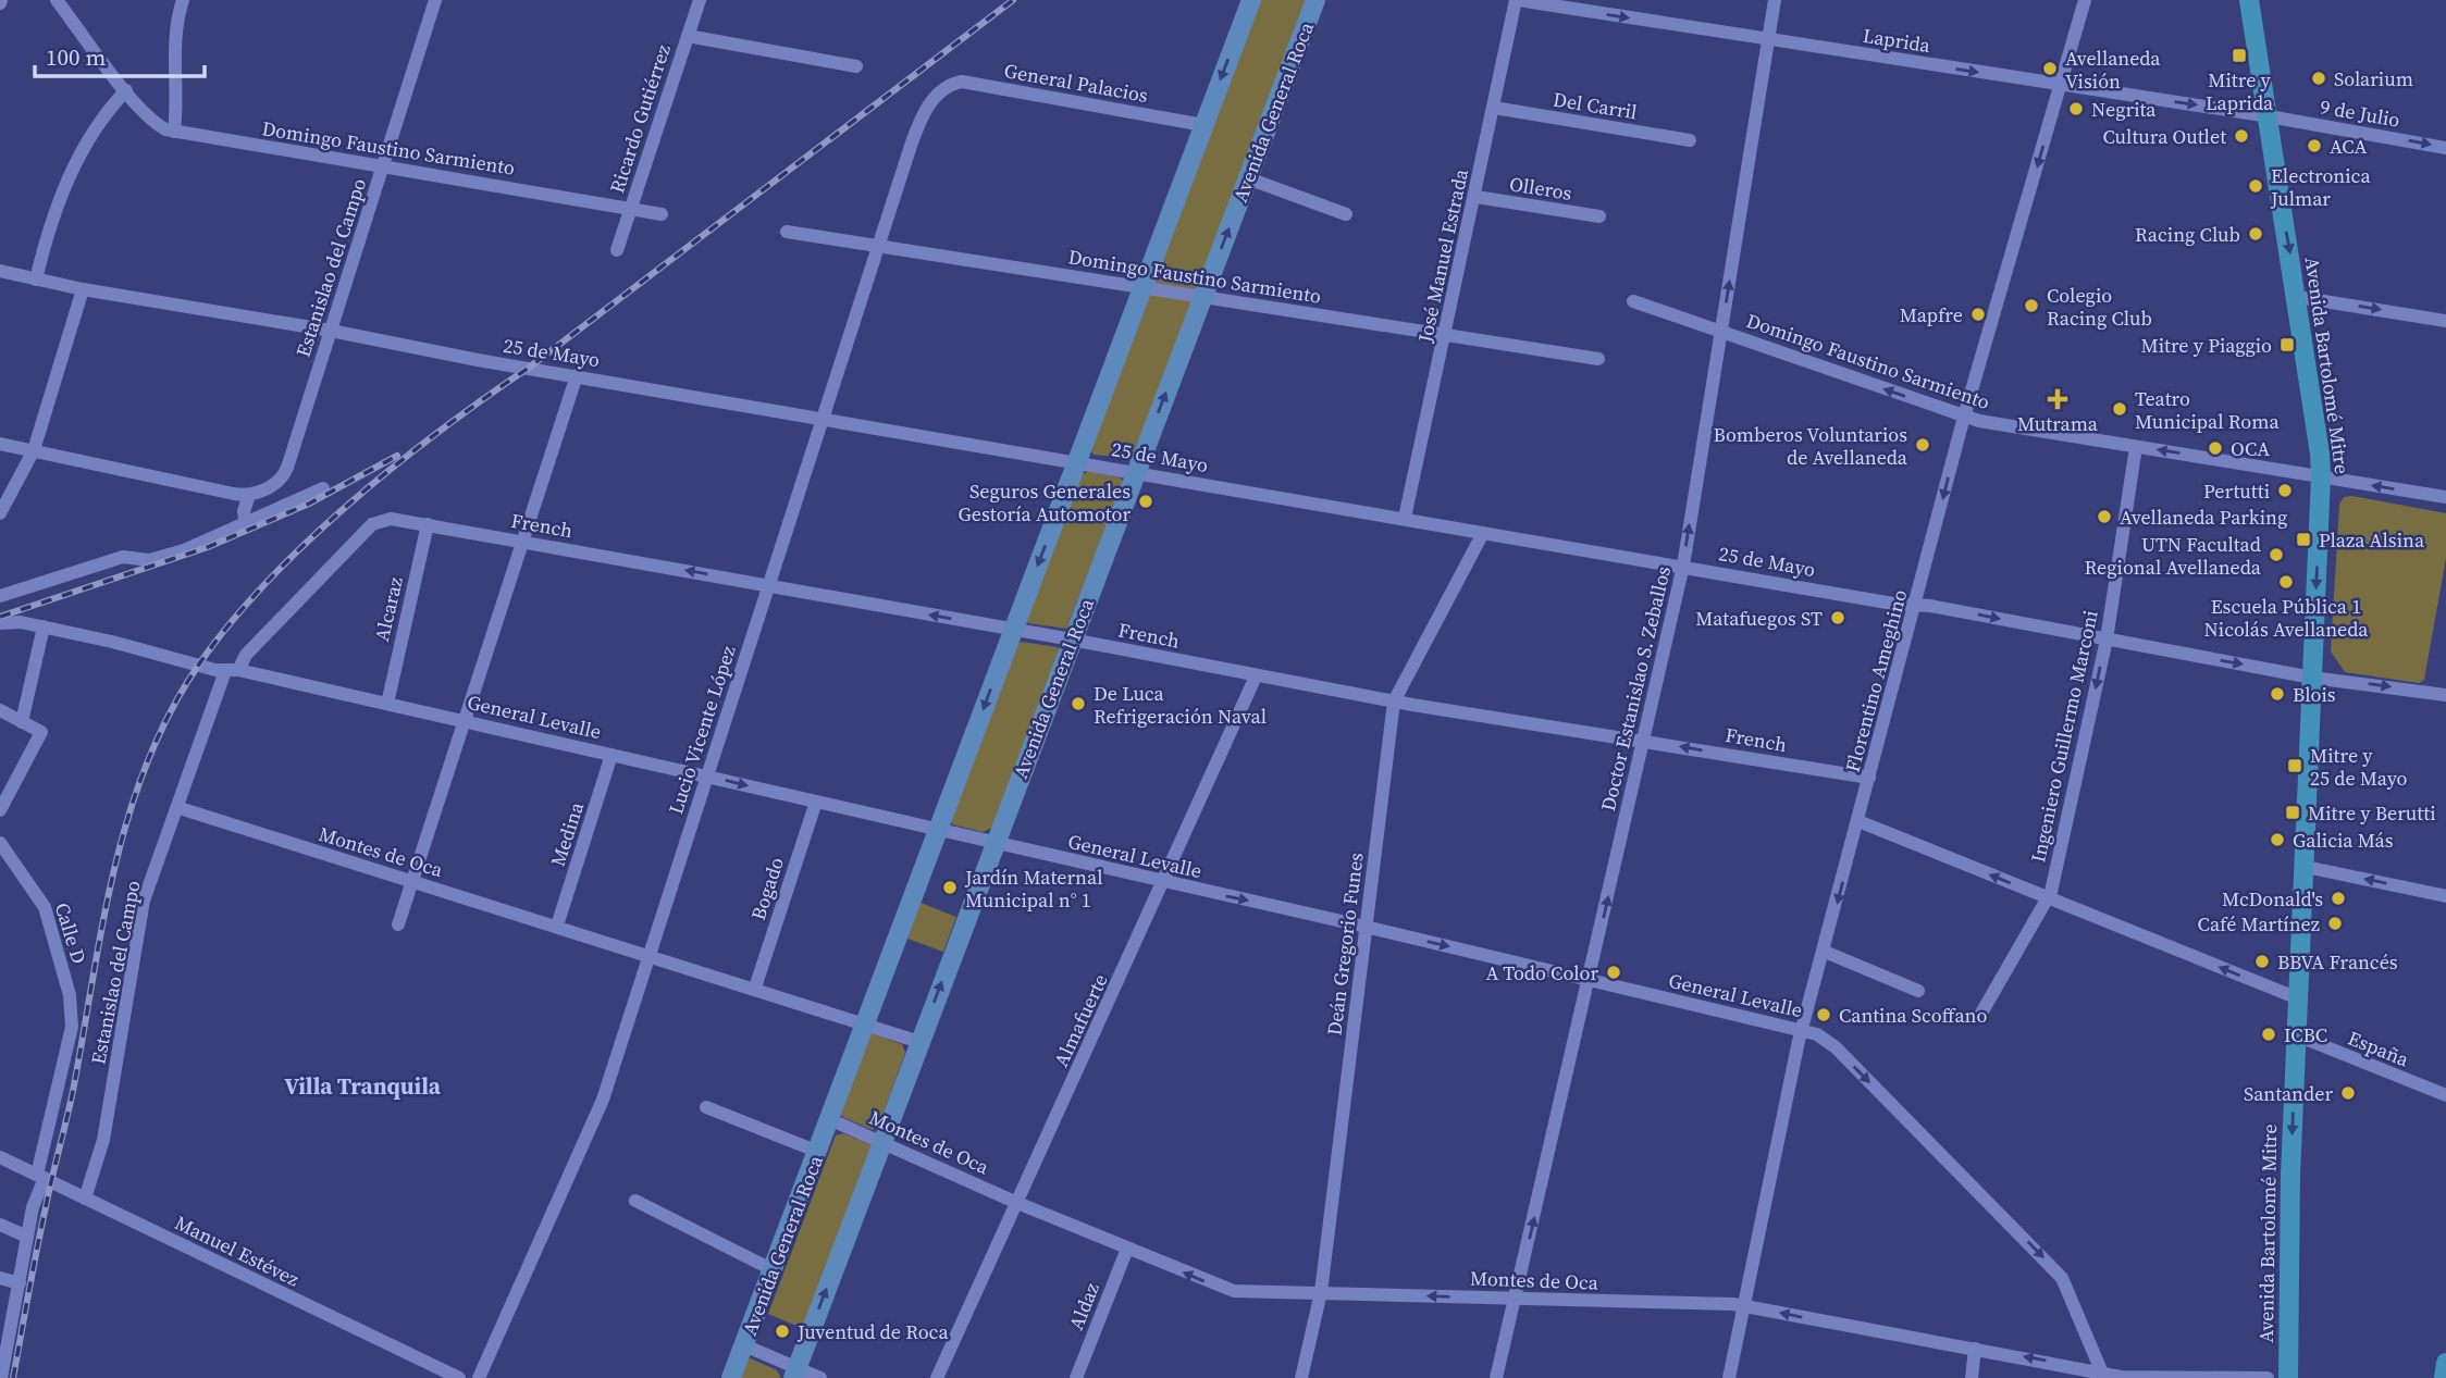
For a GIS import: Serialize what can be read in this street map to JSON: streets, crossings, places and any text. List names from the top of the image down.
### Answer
{
  "streets": {
    "main road": ["Avenida General Roca", "Avenida Bartolomé Mitre"],
    "street": [
      "Laprida",
      "General Palacios",
      "Del Carril",
      "9 de Julio",
      "Ricardo Gutiérrez",
      "Domingo Faustino Sarmiento",
      "Olleros",
      "José Manuel Estrada",
      "Estanislao del Campo",
      "25 de Mayo",
      "French",
      "Alcaraz",
      "Florentino Ameghino",
      "Doctor Estanislao S. Zeballos",
      "General Levalle",
      "Lucio Vicente López",
      "Ingeniero Guillermo Marconi",
      "Medina",
      "Montes de Oca",
      "Bogado",
      "Calle D",
      "Deán Gregorio Funes",
      "Almafuerte",
      "España",
      "Manuel Estévez",
      "Aldaz"
    ]
  },
  "crossings": [
    ["Laprida", "9 de Julio"],
    ["Laprida", "José Manuel Estrada"],
    ["Laprida", "Avenida Bartolomé Mitre"],
    ["Laprida", "Florentino Ameghino"],
    ["Laprida", "Doctor Estanislao S. Zeballos"],
    ["General Palacios", "Avenida General Roca"],
    ["General Palacios", "Lucio Vicente López"],
    ["Del Carril", "José Manuel Estrada"],
    ["Avenida General Roca", "Domingo Faustino Sarmiento"],
    ["Avenida General Roca", "25 de Mayo"],
    ["Avenida General Roca", "French"],
    ["Avenida General Roca", "General Levalle"],
    ["Avenida General Roca", "Montes de Oca"],
    ["9 de Julio", "Avenida Bartolomé Mitre"],
    ["Ricardo Gutiérrez", "Domingo Faustino Sarmiento"],
    ["Domingo Faustino Sarmiento", "José Manuel Estrada"],
    ["Domingo Faustino Sarmiento", "Estanislao del Campo"],
    ["Domingo Faustino Sarmiento", "Avenida Bartolomé Mitre"],
    ["Domingo Faustino Sarmiento", "Florentino Ameghino"],
    ["Domingo Faustino Sarmiento", "Doctor Estanislao S. Zeballos"],
    ["Domingo Faustino Sarmiento", "Lucio Vicente López"],
    ["Domingo Faustino Sarmiento", "Ingeniero Guillermo Marconi"],
    ["Olleros", "José Manuel Estrada"],
    ["José Manuel Estrada", "25 de Mayo"],
    ["Estanislao del Campo", "25 de Mayo"],
    ["Estanislao del Campo", "French"],
    ["Estanislao del Campo", "General Levalle"],
    ["Estanislao del Campo", "Montes de Oca"],
    ["Estanislao del Campo", "Manuel Estévez"],
    ["25 de Mayo", "Avenida Bartolomé Mitre"],
    ["25 de Mayo", "Florentino Ameghino"],
    ["25 de Mayo", "Doctor Estanislao S. Zeballos"],
    ["25 de Mayo", "Lucio Vicente López"],
    ["25 de Mayo", "Ingeniero Guillermo Marconi"],
    ["25 de Mayo", "Deán Gregorio Funes"],
    ["Avenida Bartolomé Mitre", "España"],
    ["French", "Alcaraz"],
    ["French", "Florentino Ameghino"],
    ["French", "Doctor Estanislao S. Zeballos"],
    ["French", "Lucio Vicente López"],
    ["French", "Deán Gregorio Funes"],
    ["French", "Almafuerte"],
    ["Alcaraz", "General Levalle"],
    ["Florentino Ameghino", "General Levalle"],
    ["Florentino Ameghino", "Montes de Oca"],
    ["Doctor Estanislao S. Zeballos", "General Levalle"],
    ["Doctor Estanislao S. Zeballos", "Montes de Oca"],
    ["General Levalle", "Lucio Vicente López"],
    ["General Levalle", "Medina"],
    ["General Levalle", "Montes de Oca"],
    ["General Levalle", "Bogado"],
    ["General Levalle", "Deán Gregorio Funes"],
    ["General Levalle", "Almafuerte"],
    ["Lucio Vicente López", "Montes de Oca"],
    ["Medina", "Montes de Oca"],
    ["Montes de Oca", "Bogado"],
    ["Montes de Oca", "Deán Gregorio Funes"],
    ["Montes de Oca", "Almafuerte"],
    ["Montes de Oca", "Aldaz"],
    ["Calle D", "Manuel Estévez"]
  ],
  "one_way": [
    "Laprida",
    "9 de Julio",
    "Avenida Bartolomé Mitre",
    "French",
    "Florentino Ameghino",
    "Doctor Estanislao S. Zeballos",
    "General Levalle",
    "Ingeniero Guillermo Marconi"
  ],
  "districts": ["Villa Tranquila"],
  "places": {
    "transit": [
      "Mitre y Laprida",
      "Mitre y Piaggio",
      "Plaza Alsina",
      "Mitre y 25 de Mayo",
      "Mitre y Berutti"
    ],
    "other": [
      "Avellaneda Visión",
      "Solarium",
      "Negrita",
      "Cultura Outlet",
      "ACA",
      "Electronica Julmar",
      "Racing Club",
      "Colegio Racing Club",
      "Mapfre",
      "Teatro Municipal Roma",
      "Bomberos Voluntarios de Avellaneda",
      "OCA",
      "Pertutti",
      "Seguros Generales Gestoría Automotor",
      "Avellaneda Parking",
      "UTN Facultad Regional Avellaneda",
      "Escuela Pública 1 Nicolás Avellaneda",
      "Matafuegos ST",
      "Blois",
      "De Luca Refrigeración Naval",
      "Galicia Más",
      "Jardín Maternal Municipal n° 1",
      "McDonald's",
      "Café Martínez",
      "BBVA Francés",
      "A Todo Color",
      "Cantina Scoffano",
      "ICBC",
      "Santander",
      "Juventud de Roca"
    ],
    "health": ["Mutrama"]
  },
  "scale_bar": "100 m"
}
